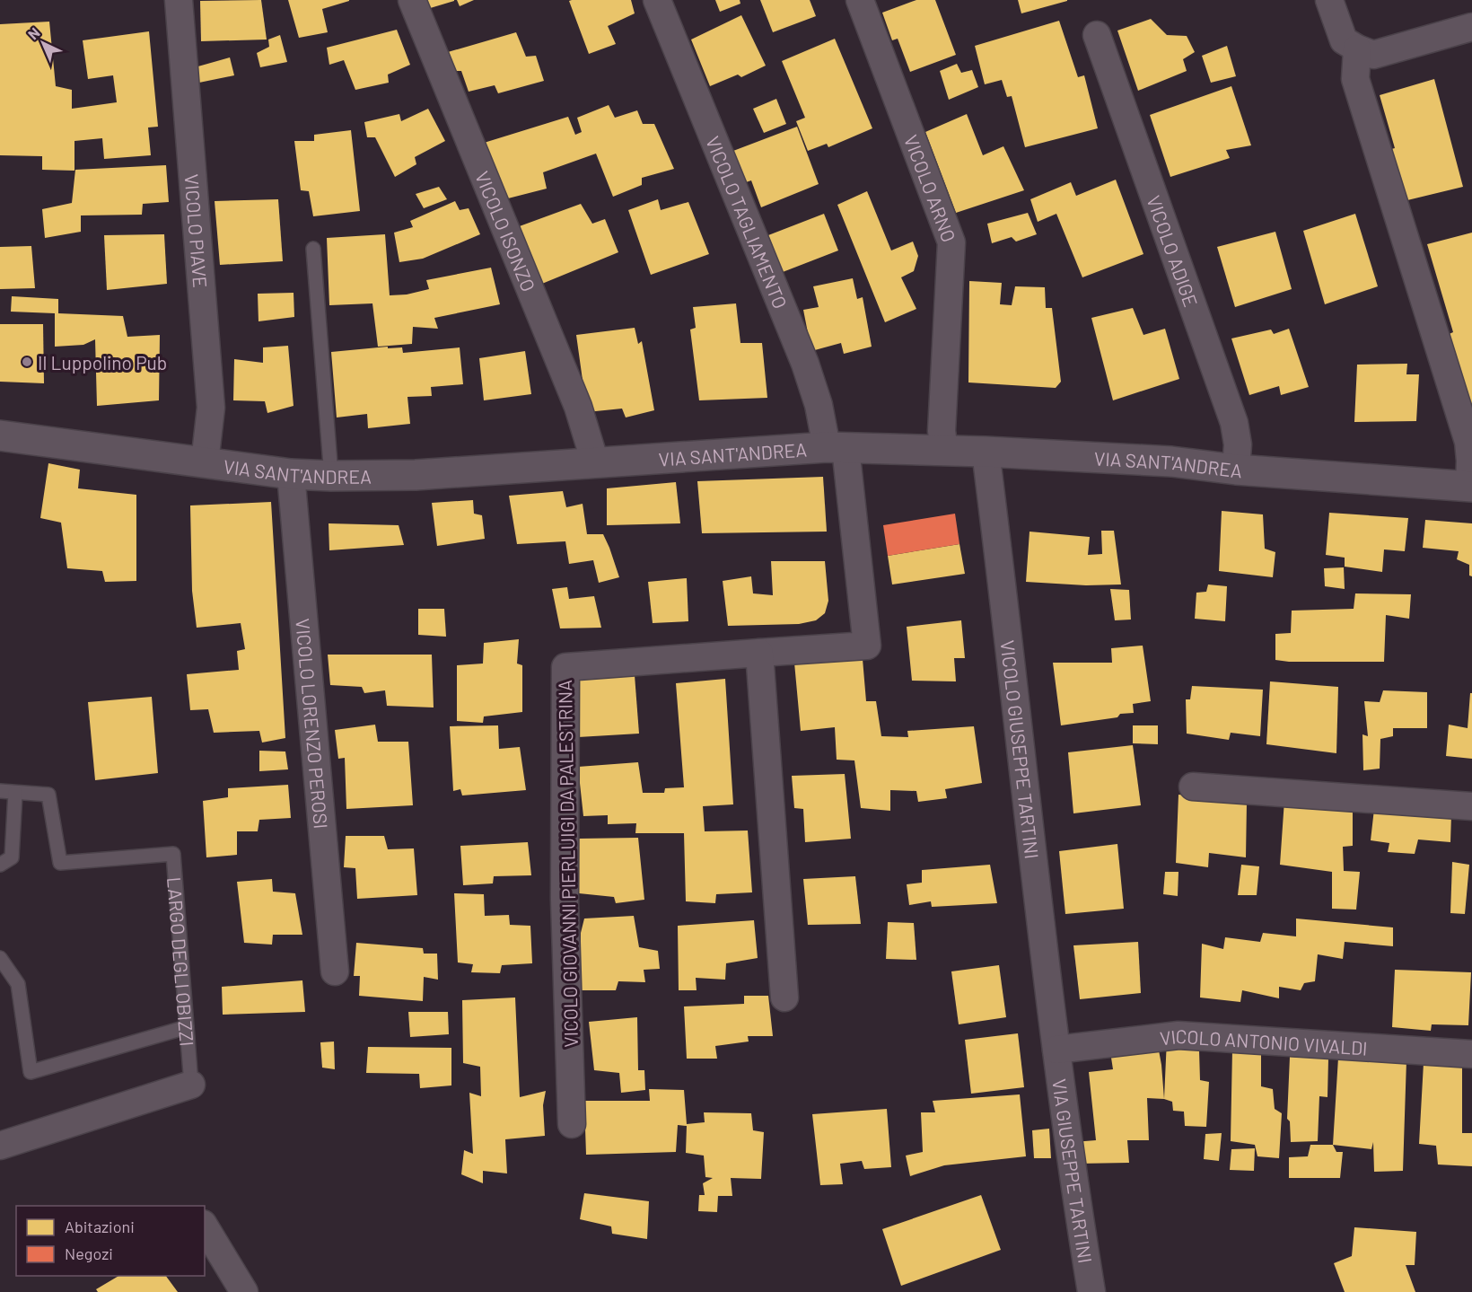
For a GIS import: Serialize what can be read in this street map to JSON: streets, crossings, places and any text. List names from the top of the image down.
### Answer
{
  "streets": {
    "street": [
      "VICOLO ARNO",
      "VICOLO TAGLIAMENTO",
      "VICOLO ISONZO",
      "VICOLO PIAVE",
      "VICOLO ADIGE",
      "VIA SANT'ANDREA",
      "VICOLO LORENZO PEROSI",
      "VICOLO GIUSEPPE TARTINI",
      "VICOLO GIOVANNI PIERLUIGI DA PALESTRINA",
      "LARGO DEGLI OBIZZI",
      "VICOLO ANTONIO VIVALDI",
      "VIA GIUSEPPE TARTINI"
    ]
  },
  "crossings": [
    ["VICOLO ARNO", "VIA SANT'ANDREA"],
    ["VICOLO TAGLIAMENTO", "VIA SANT'ANDREA"],
    ["VICOLO TAGLIAMENTO", "VICOLO GIOVANNI PIERLUIGI DA PALESTRINA"],
    ["VICOLO ISONZO", "VIA SANT'ANDREA"],
    ["VICOLO PIAVE", "VIA SANT'ANDREA"],
    ["VICOLO ADIGE", "VIA SANT'ANDREA"],
    ["VIA SANT'ANDREA", "VICOLO LORENZO PEROSI"],
    ["VIA SANT'ANDREA", "VICOLO GIUSEPPE TARTINI"],
    ["VIA SANT'ANDREA", "VICOLO GIOVANNI PIERLUIGI DA PALESTRINA"],
    ["VICOLO GIUSEPPE TARTINI", "VICOLO ANTONIO VIVALDI"],
    ["VICOLO GIUSEPPE TARTINI", "VIA GIUSEPPE TARTINI"],
    ["VICOLO ANTONIO VIVALDI", "VIA GIUSEPPE TARTINI"]
  ],
  "places": ["Il Luppolino Pub"],
  "legend": ["Abitazioni", "Negozi"],
  "north": "top left"
}
